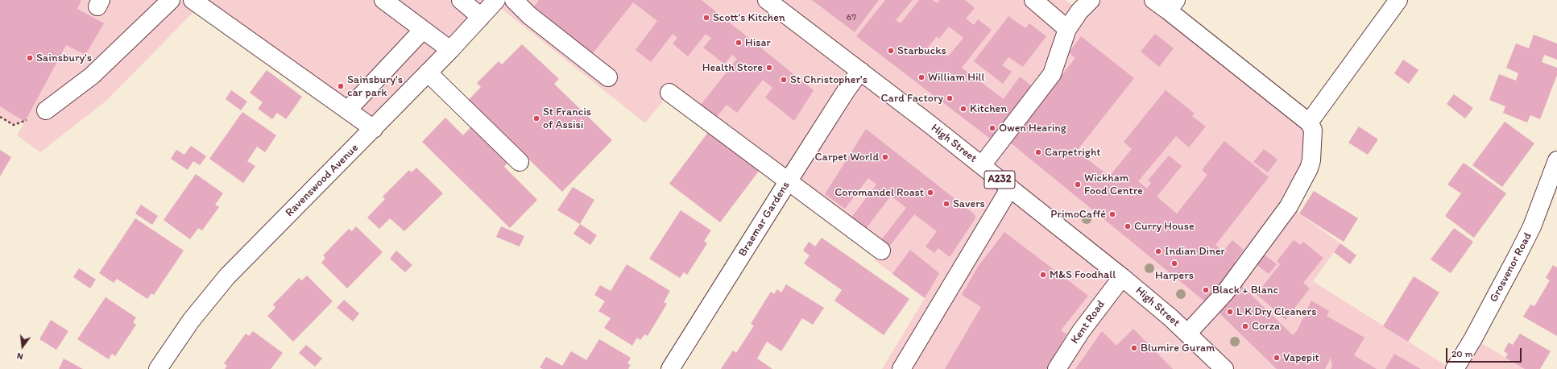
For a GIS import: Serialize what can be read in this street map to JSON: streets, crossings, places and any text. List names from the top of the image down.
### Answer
{
  "streets": {
    "main road": [
      "High Street",
      "A232",
      "Ravenswood Avenue",
      "Braemar Gardens",
      "Grosvenor Road",
      "Kent Road"
    ]
  },
  "crossings": [
    ["High Street", "Braemar Gardens"],
    ["High Street", "Kent Road"]
  ],
  "places": [
    "Scott's Kitchen",
    "Hisar",
    "Starbucks",
    "Sainsbury's",
    "Health Store",
    "William Hill",
    "St Christopher's",
    "Sainsbury's car park",
    "Card Factory",
    "Kitchen",
    "St Francis of Assisi",
    "Owen Hearing",
    "Carpetright",
    "Carpet World",
    "Wickham Food Centre",
    "Coromandel Roast",
    "Savers",
    "PrimoCaffé",
    "Curry House",
    "Indian Diner",
    "Harpers",
    "M&S Foodhall",
    "Black + Blanc",
    "L K Dry Cleaners",
    "Corza",
    "Blumire Guram",
    "Vapepit"
  ],
  "house_numbers": ["67"],
  "scale_bar": "20 m",
  "north": "bottom"
}
